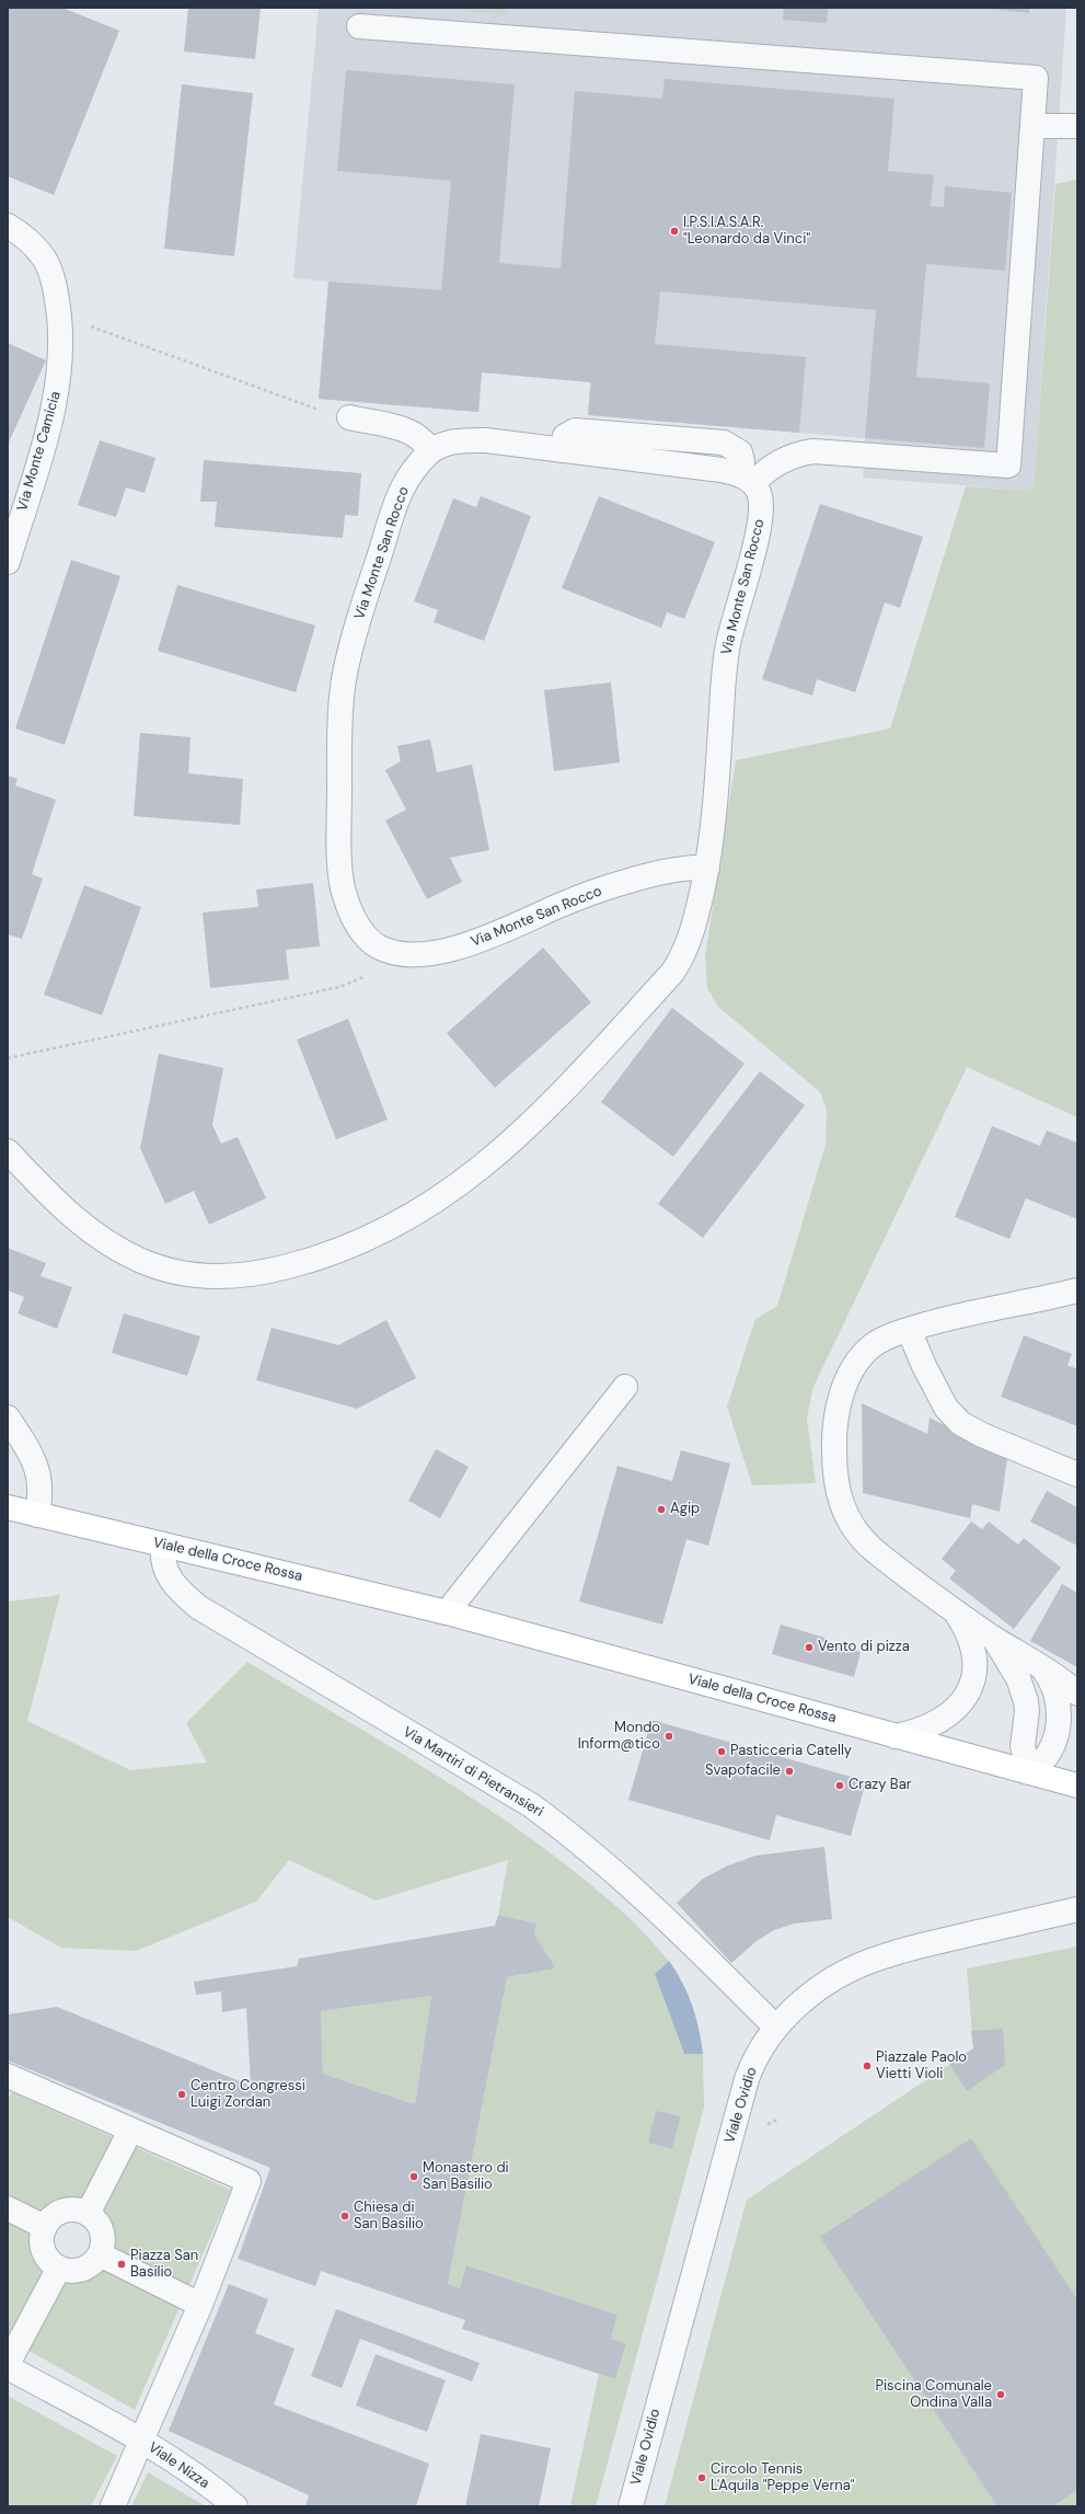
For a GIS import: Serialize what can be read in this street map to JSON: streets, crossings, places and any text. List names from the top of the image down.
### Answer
{
  "streets": {
    "main road": ["Viale della Croce Rossa"],
    "street": [
      "Via Monte Camicia",
      "Via Monte San Rocco",
      "Via Martiri di Pietransieri",
      "Viale Ovidio",
      "Viale Nizza"
    ]
  },
  "crossings": [
    ["Viale della Croce Rossa", "Via Martiri di Pietransieri"],
    ["Via Martiri di Pietransieri", "Viale Ovidio"]
  ],
  "places": [
    "I.P.S.I.A.S.A.R. \"Leonardo da Vinci\"",
    "Agip",
    "Vento di pizza",
    "Mondo Inform@tico",
    "Pasticceria Catelly",
    "Svapofacile",
    "Crazy Bar",
    "Piazzale Paolo Vietti Violi",
    "Centro Congressi Luigi Zordan",
    "Monastero di San Basilio",
    "Chiesa di San Basilio",
    "Piazza San Basilio",
    "Piscina Comunale Ondina Valla",
    "Circolo Tennis L'Aquila \"Peppe Verna\""
  ]
}
